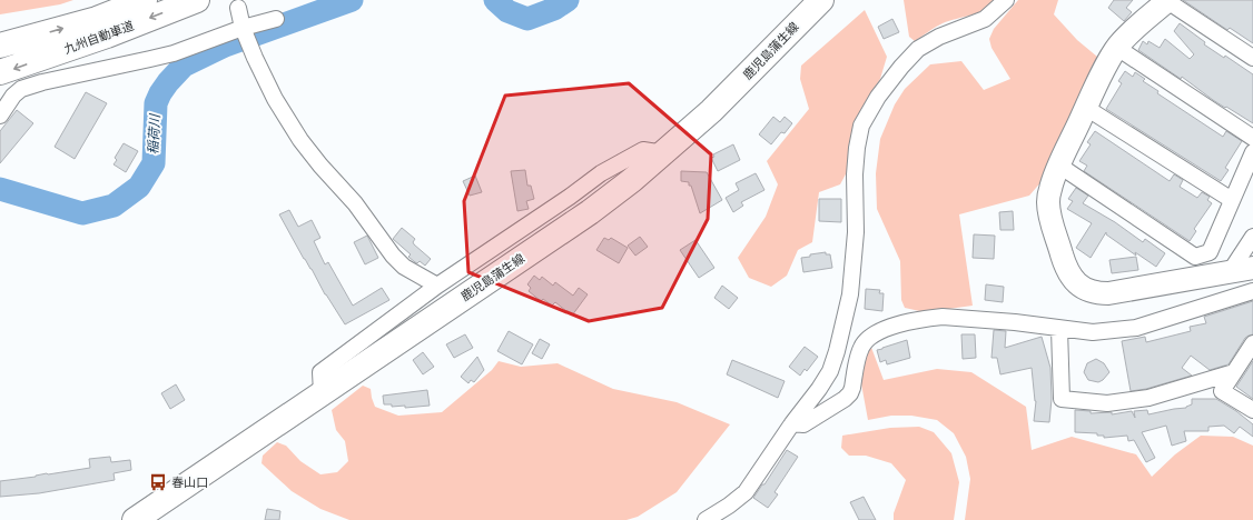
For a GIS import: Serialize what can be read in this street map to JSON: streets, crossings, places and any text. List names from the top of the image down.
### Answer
{
  "streets": {
    "main road": ["九州自動車道", "鹿児島蒲生線"]
  },
  "water": ["稲荷川"],
  "places": {
    "bus stop": ["春山口"]
  }
}
